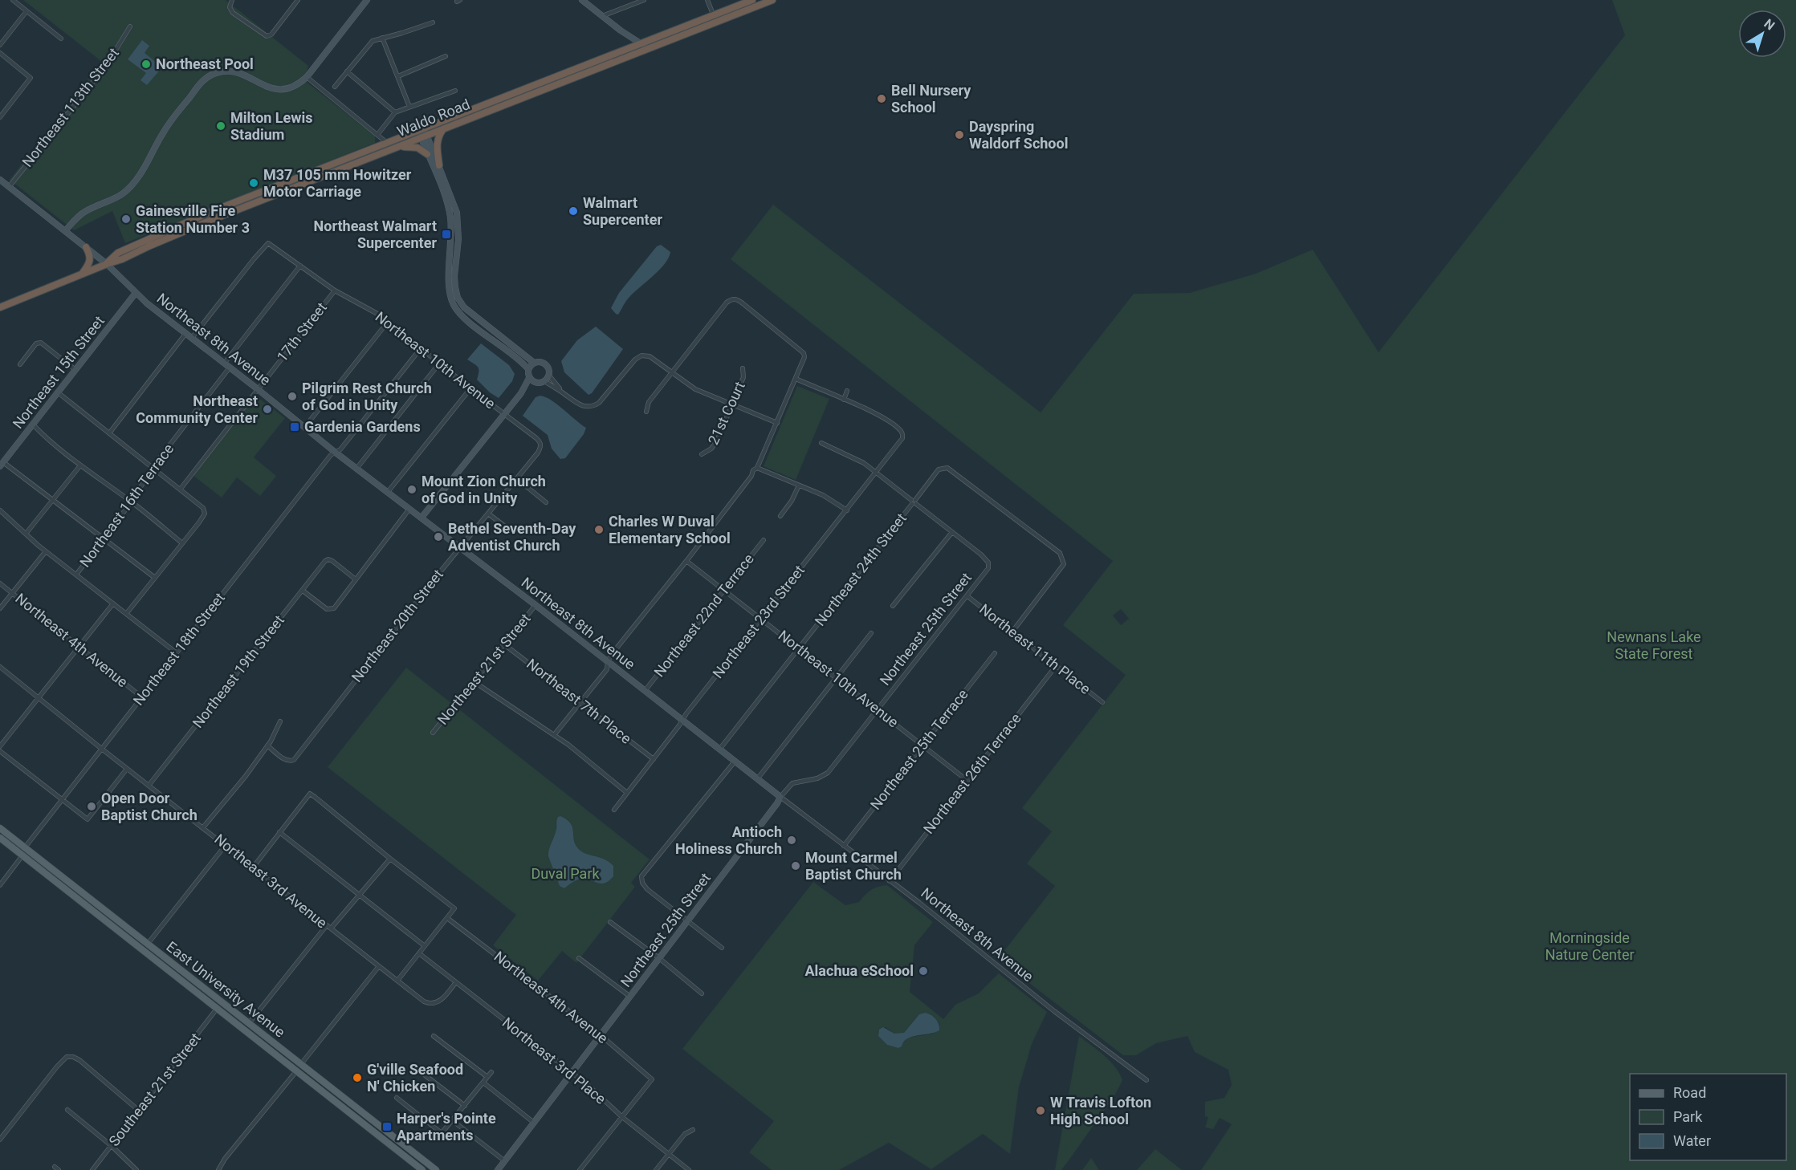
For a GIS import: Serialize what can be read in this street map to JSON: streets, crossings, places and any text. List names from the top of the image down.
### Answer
{
  "streets": {
    "highway": ["Waldo Road"],
    "main road": ["East University Avenue"],
    "street": [
      "Northeast 113th Street",
      "17th Street",
      "Northeast 8th Avenue",
      "Northeast 10th Avenue",
      "Northeast 15th Street",
      "21st Court",
      "Northeast 16th Terrace",
      "Northeast 24th Street",
      "Northeast 22nd Terrace",
      "Northeast 23rd Street",
      "Northeast 20th Street",
      "Northeast 25th Street",
      "Northeast 4th Avenue",
      "Northeast 18th Street",
      "Northeast 11th Place",
      "Northeast 21st Street",
      "Northeast 19th Street",
      "Northeast 7th Place",
      "Northeast 25th Terrace",
      "Northeast 26th Terrace",
      "Northeast 3rd Avenue",
      "Northeast 3rd Place",
      "Southeast 21st Street"
    ]
  },
  "crossings": [
    ["Northeast 113th Street", "Northeast 8th Avenue"],
    ["Waldo Road", "Northeast 8th Avenue"],
    ["17th Street", "Northeast 8th Avenue"],
    ["17th Street", "Northeast 10th Avenue"],
    ["Northeast 8th Avenue", "Northeast 10th Avenue"],
    ["Northeast 8th Avenue", "Northeast 15th Street"],
    ["Northeast 8th Avenue", "Northeast 16th Terrace"],
    ["Northeast 8th Avenue", "Northeast 24th Street"],
    ["Northeast 8th Avenue", "Northeast 22nd Terrace"],
    ["Northeast 8th Avenue", "Northeast 23rd Street"],
    ["Northeast 8th Avenue", "Northeast 20th Street"],
    ["Northeast 8th Avenue", "Northeast 25th Street"],
    ["Northeast 8th Avenue", "Northeast 18th Street"],
    ["Northeast 8th Avenue", "Northeast 21st Street"],
    ["Northeast 8th Avenue", "Northeast 25th Terrace"],
    ["Northeast 8th Avenue", "Northeast 26th Terrace"],
    ["Northeast 10th Avenue", "Northeast 24th Street"],
    ["Northeast 10th Avenue", "Northeast 22nd Terrace"],
    ["Northeast 10th Avenue", "Northeast 23rd Street"],
    ["Northeast 10th Avenue", "Northeast 20th Street"],
    ["Northeast 10th Avenue", "Northeast 25th Street"],
    ["Northeast 10th Avenue", "Northeast 18th Street"],
    ["Northeast 10th Avenue", "Northeast 25th Terrace"],
    ["Northeast 10th Avenue", "Northeast 26th Terrace"],
    ["Northeast 24th Street", "Northeast 11th Place"],
    ["Northeast 23rd Street", "Northeast 7th Place"],
    ["Northeast 25th Street", "Northeast 4th Avenue"],
    ["Northeast 25th Street", "Northeast 11th Place"],
    ["Northeast 25th Street", "Northeast 3rd Place"],
    ["Northeast 4th Avenue", "Northeast 18th Street"],
    ["Northeast 4th Avenue", "Northeast 3rd Place"],
    ["Northeast 18th Street", "Northeast 3rd Avenue"],
    ["Northeast 18th Street", "East University Avenue"],
    ["Northeast 11th Place", "Northeast 26th Terrace"],
    ["Northeast 21st Street", "Northeast 7th Place"],
    ["Northeast 19th Street", "Northeast 3rd Avenue"],
    ["Northeast 3rd Avenue", "Northeast 3rd Place"],
    ["East University Avenue", "Southeast 21st Street"]
  ],
  "parks": ["Newnans Lake State Forest", "Duval Park", "Morningside Nature Center"],
  "places": {
    "other": [
      "Northeast Pool",
      "Bell Nursery School",
      "Milton Lewis Stadium",
      "Dayspring Waldorf School",
      "M37 105 mm Howitzer Motor Carriage",
      "Walmart Supercenter",
      "Gainesville Fire Station Number 3",
      "Pilgrim Rest Church of God in Unity",
      "Northeast Community Center",
      "Mount Zion Church of God in Unity",
      "Charles W Duval Elementary School",
      "Bethel Seventh-Day Adventist Church",
      "Open Door Baptist Church",
      "Antioch Holiness Church",
      "Mount Carmel Baptist Church",
      "Alachua eSchool",
      "G'ville Seafood N' Chicken",
      "W Travis Lofton High School"
    ],
    "transit": ["Northeast Walmart Supercenter", "Gardenia Gardens", "Harper's Pointe Apartments"]
  },
  "legend": ["Road", "Park", "Water"],
  "north": "top right"
}
